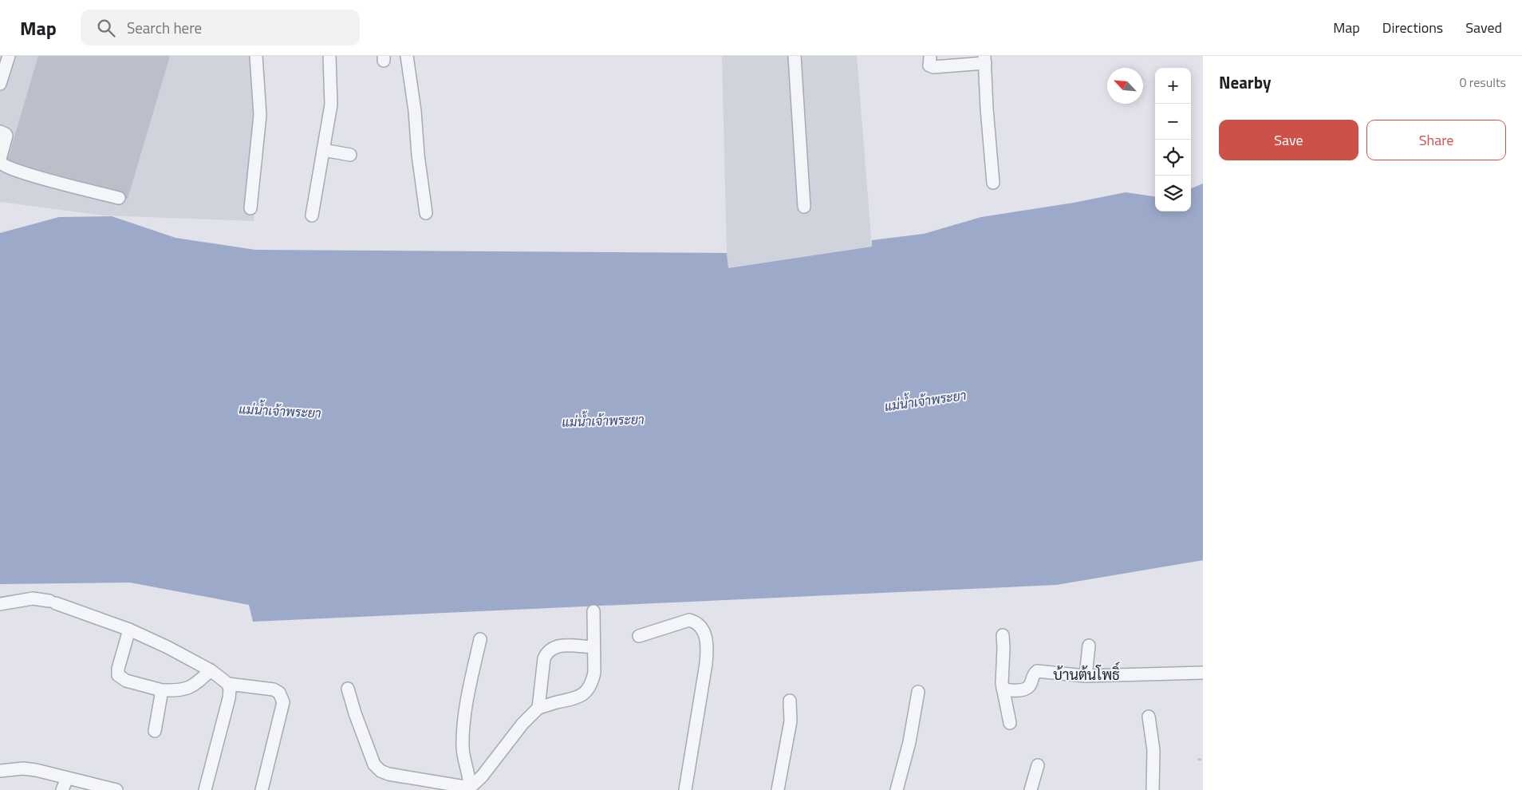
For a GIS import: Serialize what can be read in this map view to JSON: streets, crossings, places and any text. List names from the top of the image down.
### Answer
{
  "districts": ["บ้านต้นโพธิ์"],
  "water": ["แม่น้ำเจ้าพระยา"],
  "north": "top left",
  "page": {
    "header": "Map",
    "search": "Search here",
    "nav": ["Map", "Directions", "Saved"],
    "heading": ["Nearby", "0 results"],
    "map_buttons": ["+", "−"],
    "buttons": ["Save", "Share"]
  }
}
